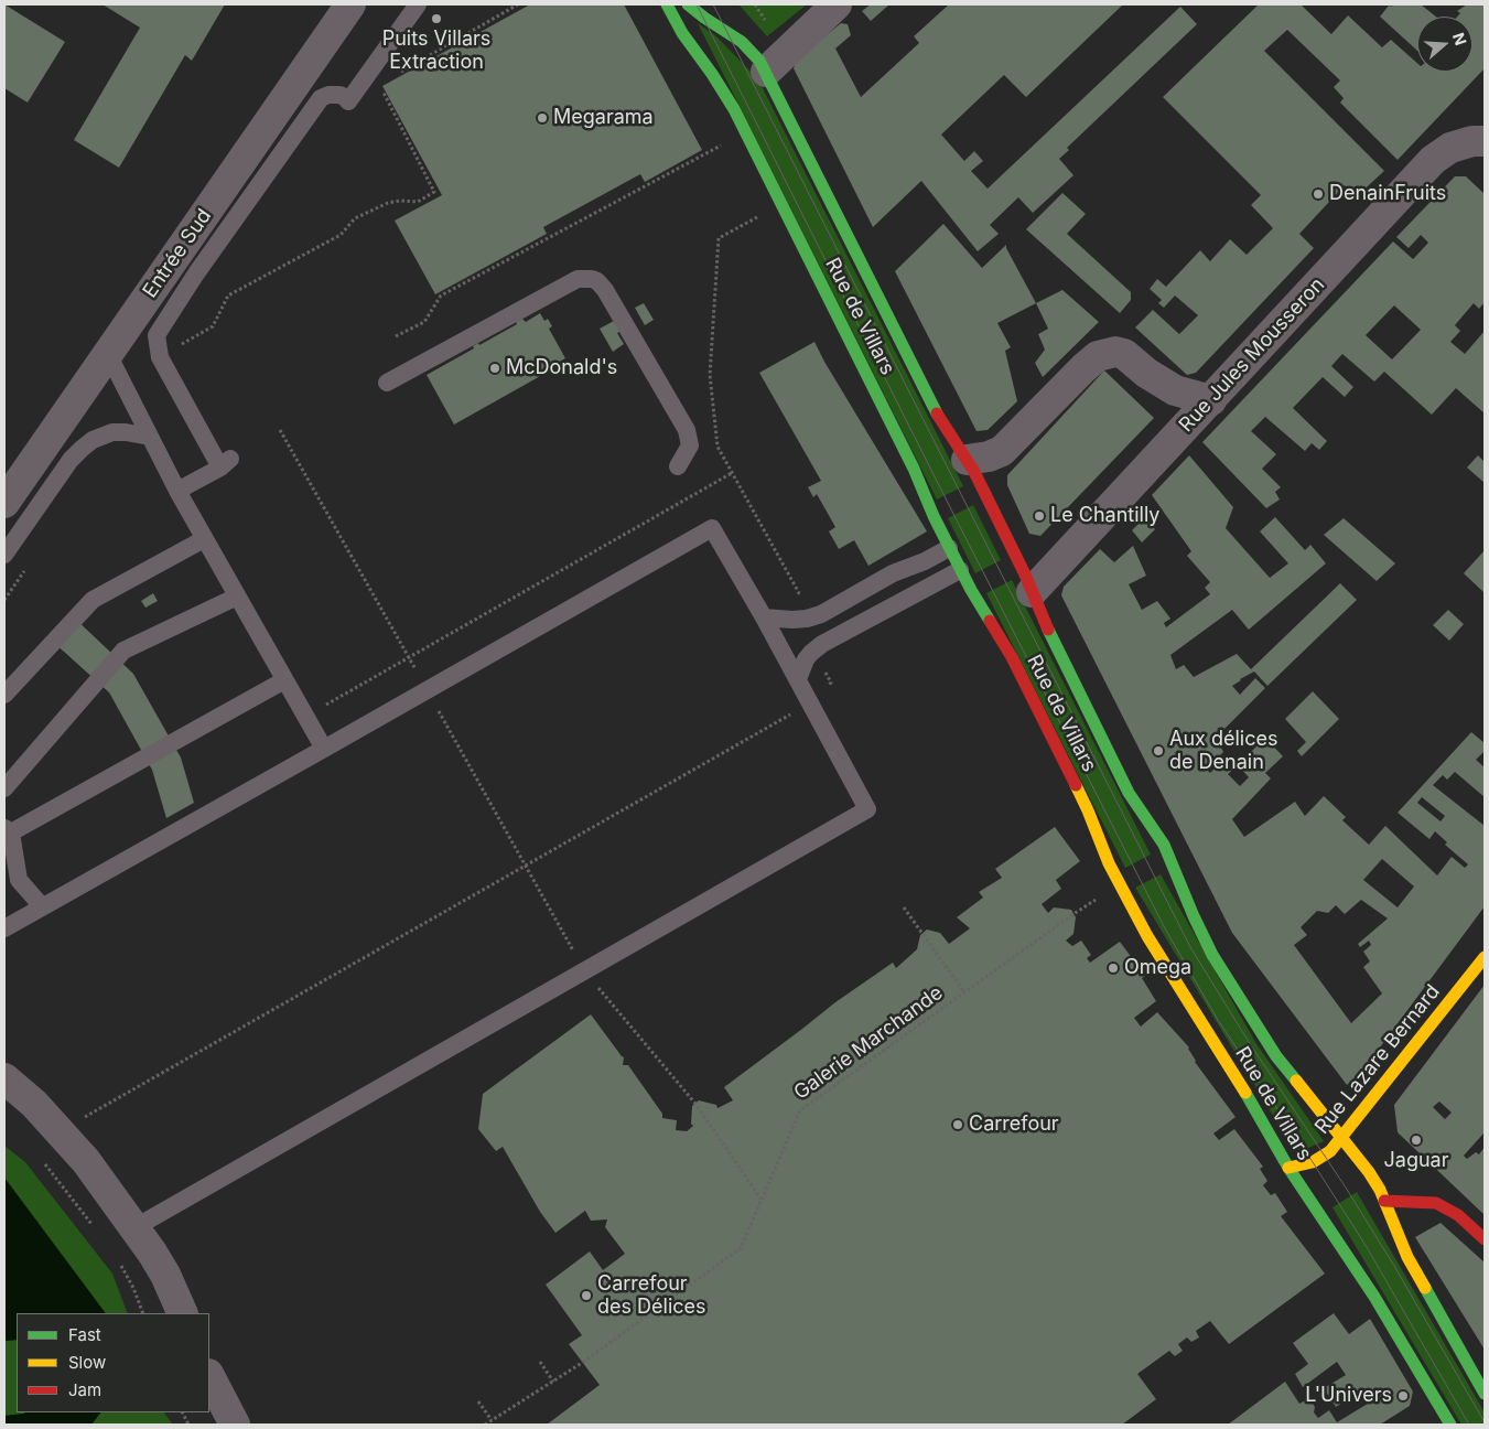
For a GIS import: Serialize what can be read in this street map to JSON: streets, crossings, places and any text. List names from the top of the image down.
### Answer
{
  "streets": {
    "street": [
      "Entrée Sud",
      "Rue de Villars",
      "Rue Jules Mousseron",
      "Rue Lazare Bernard"
    ],
    "path": ["Galerie Marchande"]
  },
  "crossings": [
    ["Rue de Villars", "Rue Jules Mousseron"],
    ["Rue de Villars", "Rue Lazare Bernard"]
  ],
  "places": [
    "Puits Villars Extraction",
    "Megarama",
    "DenainFruits",
    "McDonald's",
    "Le Chantilly",
    "Aux délices de Denain",
    "Omega",
    "Carrefour",
    "Jaguar",
    "Carrefour des Délices",
    "L'Univers"
  ],
  "legend": ["Fast", "Slow", "Jam"],
  "north": "right"
}
